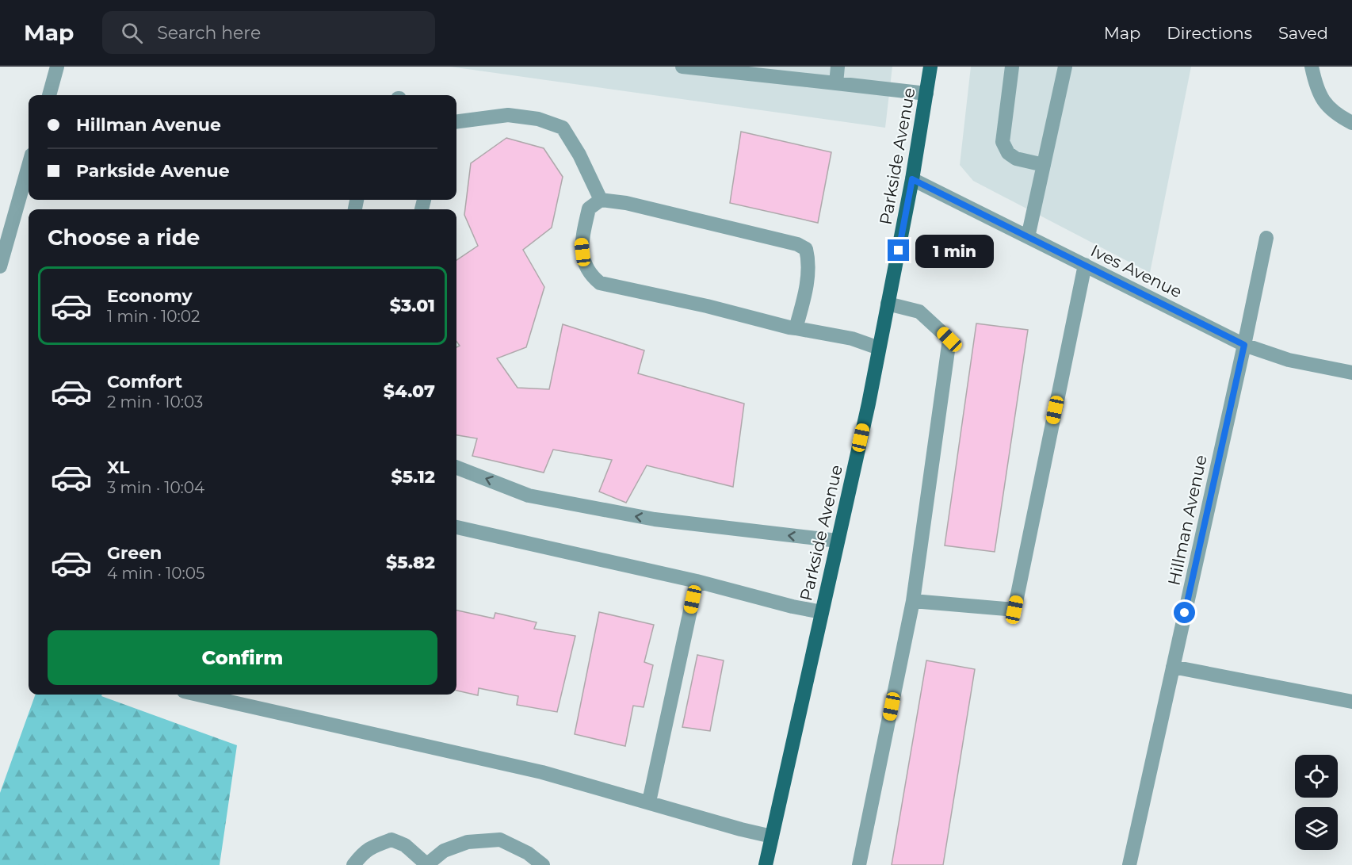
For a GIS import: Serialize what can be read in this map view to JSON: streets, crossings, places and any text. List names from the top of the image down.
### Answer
{
  "streets": {
    "main road": ["Parkside Avenue"],
    "street": ["Ives Avenue", "Hillman Avenue"]
  },
  "crossings": [
    ["Parkside Avenue", "Ives Avenue"],
    ["Ives Avenue", "Hillman Avenue"]
  ],
  "page": {
    "header": "Map",
    "search": "Search here",
    "nav": ["Map", "Directions", "Saved"],
    "banner": ["Hillman Avenue", "Parkside Avenue"],
    "heading": "Choose a ride",
    "bubble": "1 min",
    "list": [
      {
        "name": "Economy",
        "note": "1 min · 10:02",
        "value": "$3.01"
      },
      {
        "name": "Comfort",
        "note": "2 min · 10:03",
        "value": "$4.07"
      },
      {
        "name": "XL",
        "note": "3 min · 10:04",
        "value": "$5.12"
      },
      {
        "name": "Green",
        "note": "4 min · 10:05",
        "value": "$5.82"
      }
    ],
    "buttons": "Confirm"
  }
}
